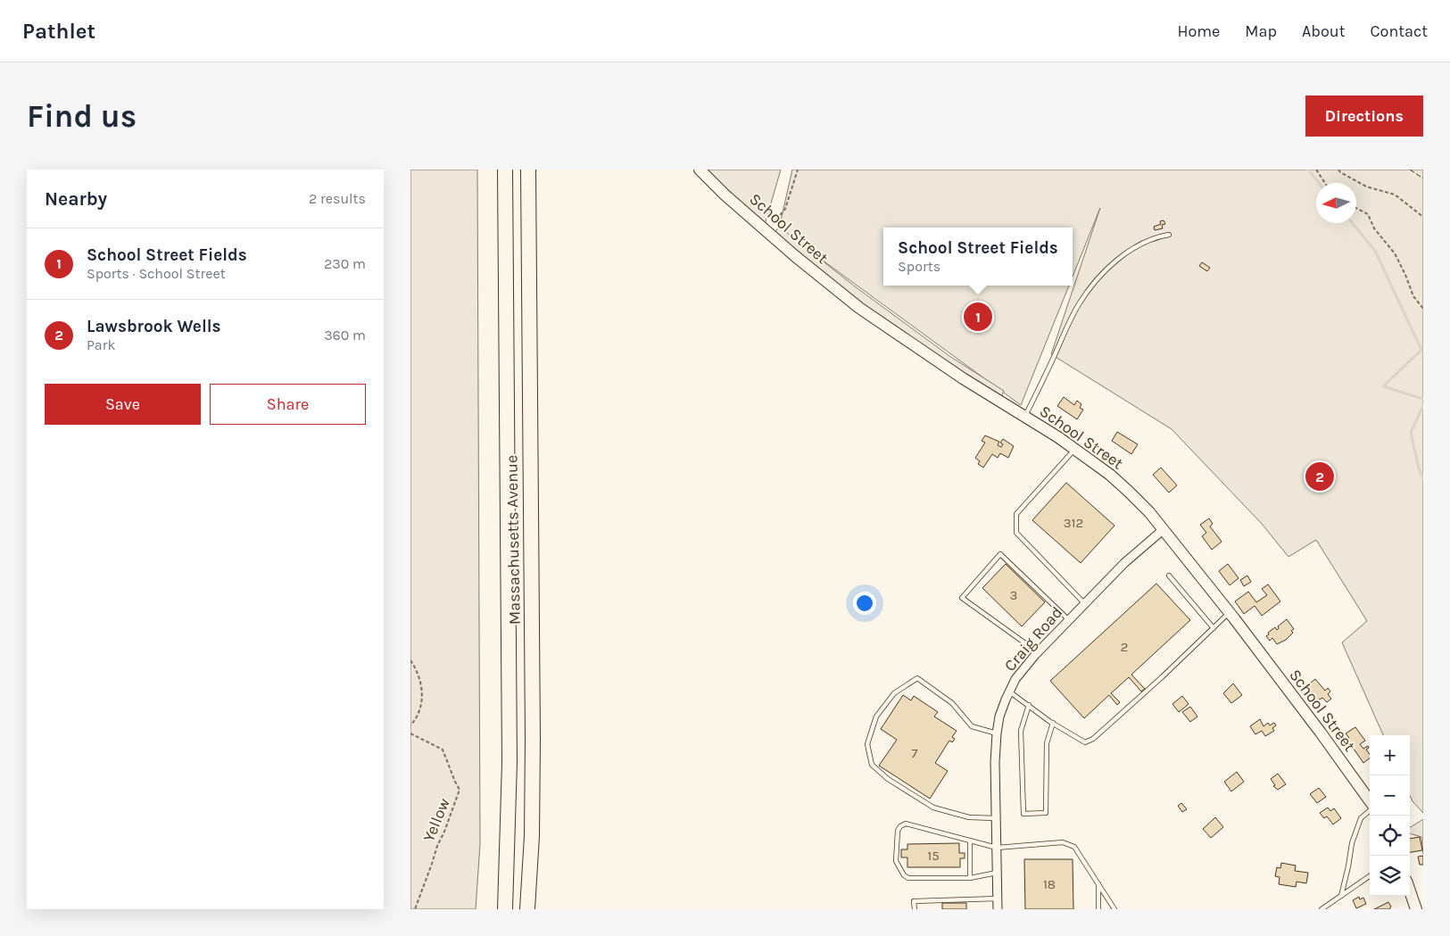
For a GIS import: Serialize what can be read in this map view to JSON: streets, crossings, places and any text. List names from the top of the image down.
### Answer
{
  "streets": {
    "highway": ["Massachusetts Avenue"],
    "street": ["School Street", "Craig Road"],
    "path": ["Yellow"]
  },
  "crossings": [
    ["School Street", "Craig Road"]
  ],
  "house_numbers": [
    "312",
    "3",
    "2",
    "7",
    "15",
    "18"
  ],
  "north": "left",
  "page": {
    "header": "Pathlet",
    "nav": [
      "Home",
      "Map",
      "About",
      "Contact"
    ],
    "buttons": [
      "Directions",
      ["Save", "Share"]
    ],
    "title": "Find us",
    "heading": ["Nearby", "2 results"],
    "list": [
      {
        "mark": "1",
        "name": "School Street Fields",
        "note": "Sports · School Street",
        "value": "230 m"
      },
      {
        "mark": "2",
        "name": "Lawsbrook Wells",
        "note": "Park",
        "value": "360 m"
      }
    ],
    "popup": ["School Street Fields", "Sports"],
    "pins": ["1", "2"],
    "map_buttons": ["+", "−"]
  }
}
